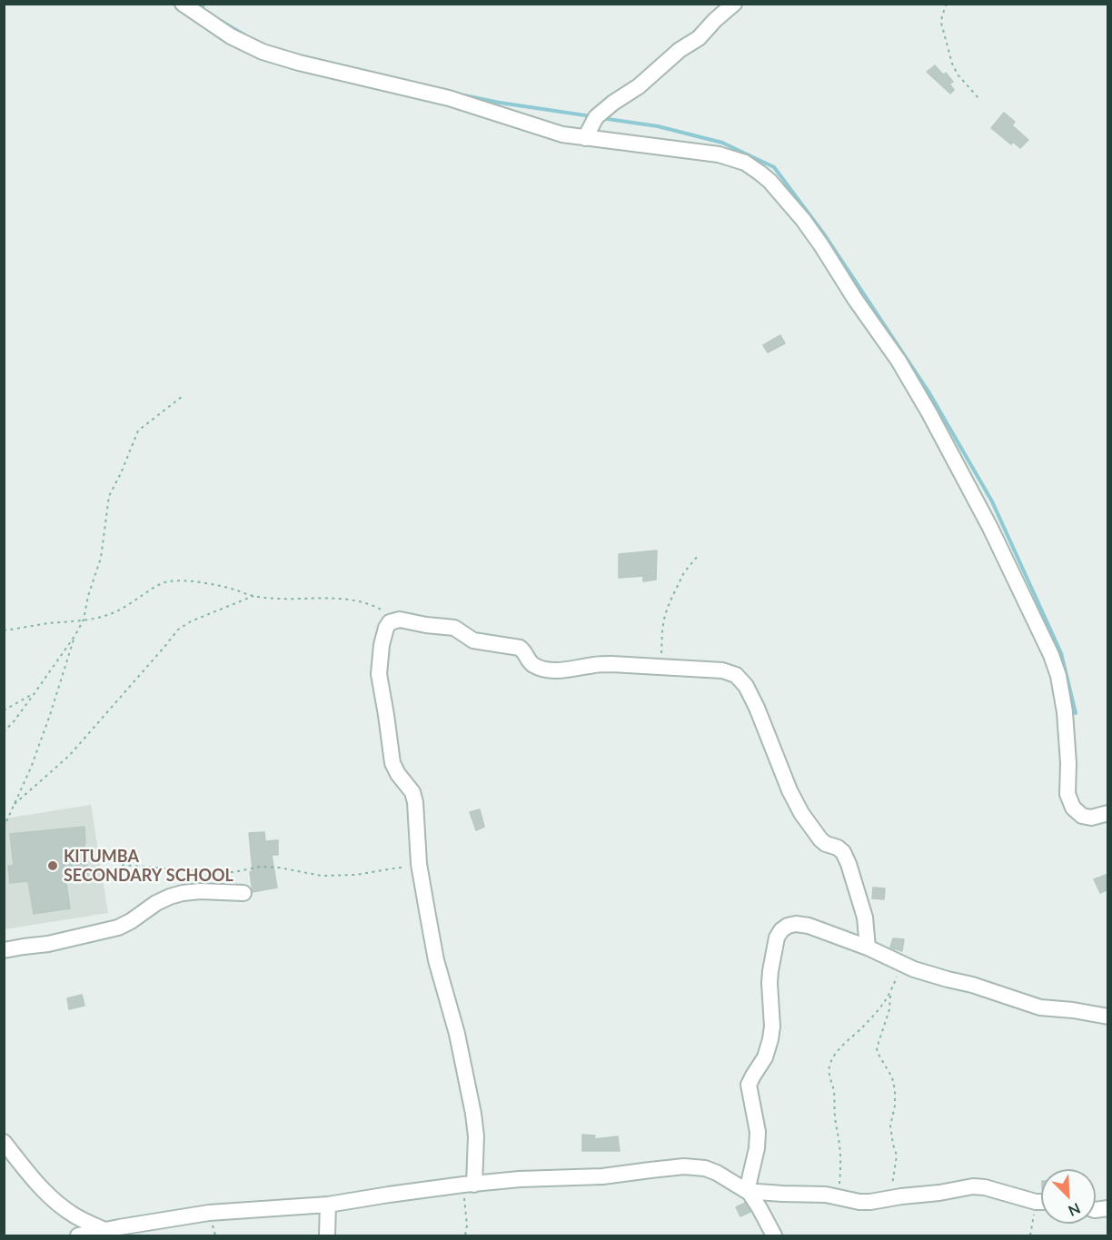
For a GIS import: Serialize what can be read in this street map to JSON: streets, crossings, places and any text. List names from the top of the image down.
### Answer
{
  "places": ["KITUMBA SECONDARY SCHOOL"],
  "north": "bottom right"
}
